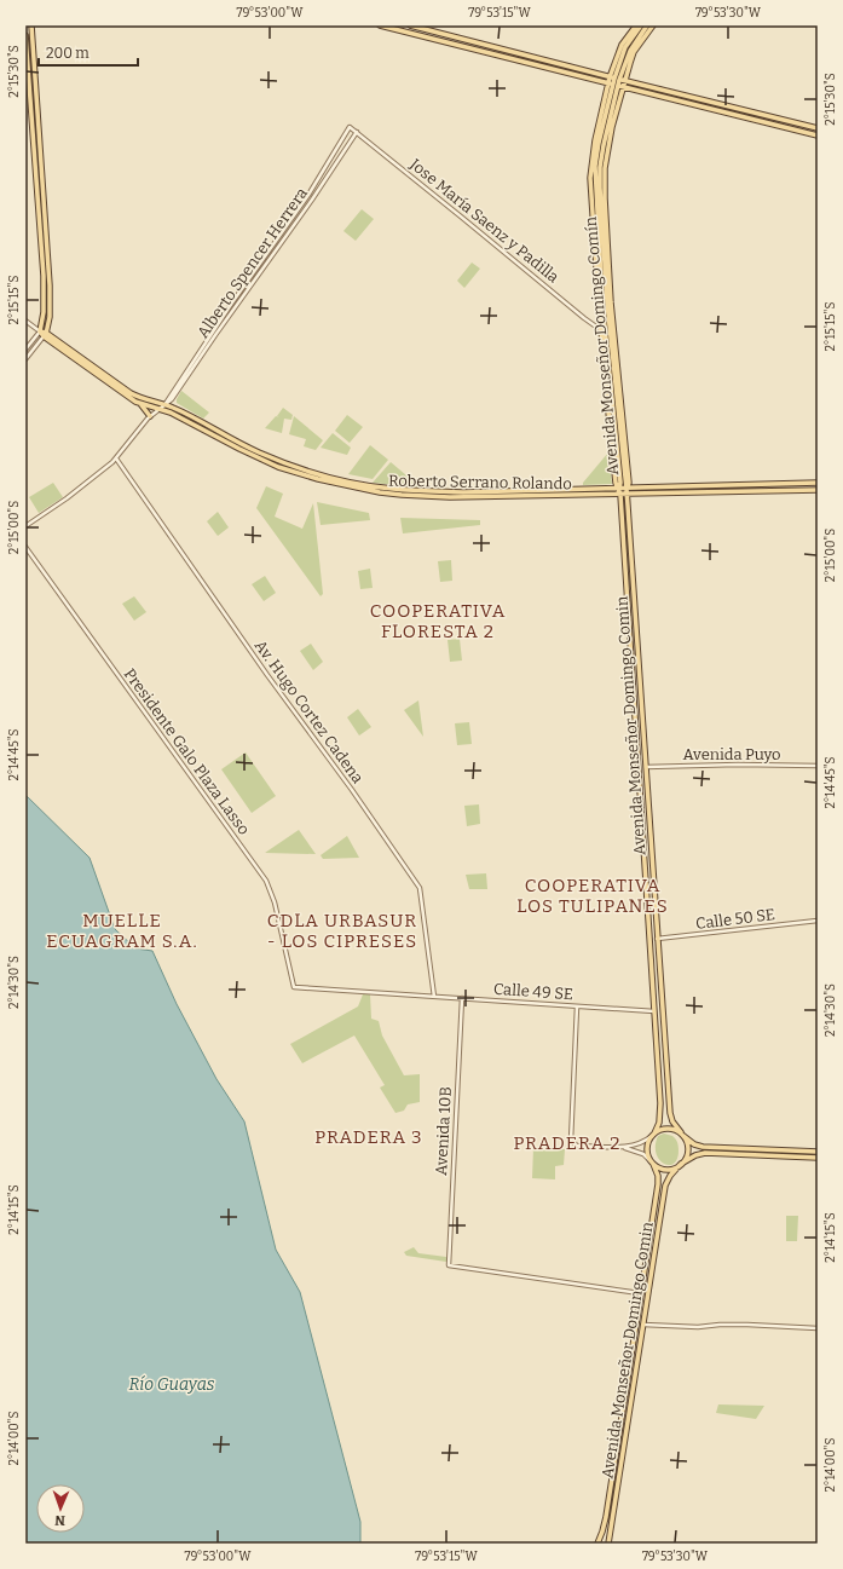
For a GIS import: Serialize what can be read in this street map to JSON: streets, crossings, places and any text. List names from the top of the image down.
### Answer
{
  "streets": {
    "main road": ["Avenida Monseñor Domingo Comín", "Roberto Serrano Rolando", "Avenida Monseñor Domingo Comin"],
    "street": [
      "Jose María Saenz y Padilla",
      "Alberto Spencer Herrera",
      "Av. Hugo Cortez Cadena",
      "Presidente Galo Plaza Lasso",
      "Avenida Puyo",
      "Calle 50 SE",
      "Calle 49 SE",
      "Avenida 10B"
    ]
  },
  "crossings": [
    ["Jose María Saenz y Padilla", "Alberto Spencer Herrera"],
    ["Jose María Saenz y Padilla", "Avenida Monseñor Domingo Comín"],
    ["Alberto Spencer Herrera", "Roberto Serrano Rolando"],
    ["Alberto Spencer Herrera", "Av. Hugo Cortez Cadena"],
    ["Avenida Monseñor Domingo Comín", "Roberto Serrano Rolando"],
    ["Avenida Monseñor Domingo Comín", "Avenida Monseñor Domingo Comin"],
    ["Roberto Serrano Rolando", "Avenida Monseñor Domingo Comin"],
    ["Av. Hugo Cortez Cadena", "Calle 49 SE"],
    ["Avenida Monseñor Domingo Comin", "Avenida Puyo"],
    ["Avenida Monseñor Domingo Comin", "Calle 50 SE"],
    ["Avenida Monseñor Domingo Comin", "Calle 49 SE"],
    ["Avenida Monseñor Domingo Comin", "Avenida 10B"],
    ["Presidente Galo Plaza Lasso", "Calle 49 SE"],
    ["Calle 49 SE", "Avenida 10B"]
  ],
  "districts": [
    "COOPERATIVA FLORESTA 2",
    "COOPERATIVA LOS TULIPANES",
    "MUELLE ECUAGRAM S.A.",
    "CDLA URBASUR - LOS CIPRESES",
    "PRADERA 3",
    "PRADERA 2"
  ],
  "water": ["Río Guayas"],
  "scale_bar": "200 m",
  "north": "bottom",
  "coordinates": [
    "79°53'00\"W",
    "79°53'15\"W",
    "79°53'30\"W",
    "2°15'30\"S",
    "2°15'15\"S",
    "2°15'00\"S",
    "2°14'45\"S",
    "2°14'30\"S",
    "2°14'15\"S",
    "2°14'00\"S"
  ]
}
